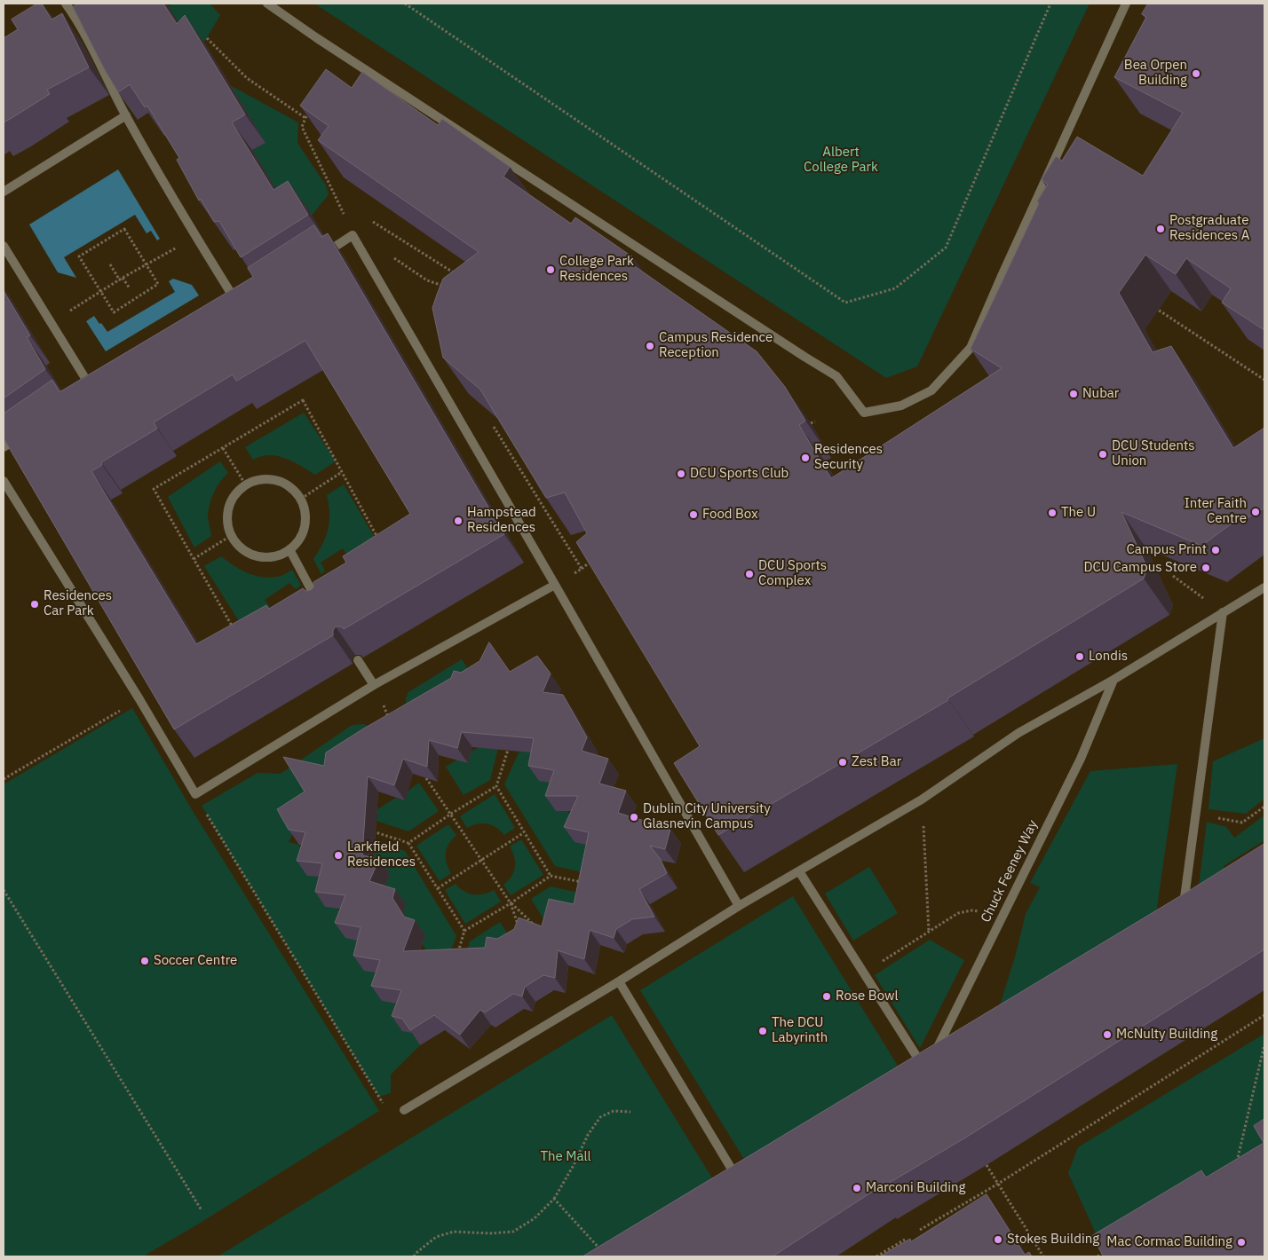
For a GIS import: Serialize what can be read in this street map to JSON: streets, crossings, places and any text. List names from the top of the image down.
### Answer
{
  "streets": {
    "street": ["Chuck Feeney Way"]
  },
  "parks": ["Albert College Park", "The Mall"],
  "places": [
    "Bea Orpen Building",
    "Postgraduate Residences A",
    "College Park Residences",
    "Campus Residence Reception",
    "Nubar",
    "DCU Students Union",
    "Residences Security",
    "DCU Sports Club",
    "Inter Faith Centre",
    "The U",
    "Food Box",
    "Hampstead Residences",
    "Campus Print",
    "DCU Campus Store",
    "DCU Sports Complex",
    "Residences Car Park",
    "Londis",
    "Zest Bar",
    "Dublin City University Glasnevin Campus",
    "Larkfield Residences",
    "Soccer Centre",
    "Rose Bowl",
    "The DCU Labyrinth",
    "McNulty Building",
    "Marconi Building",
    "Stokes Building",
    "Mac Cormac Building"
  ]
}
